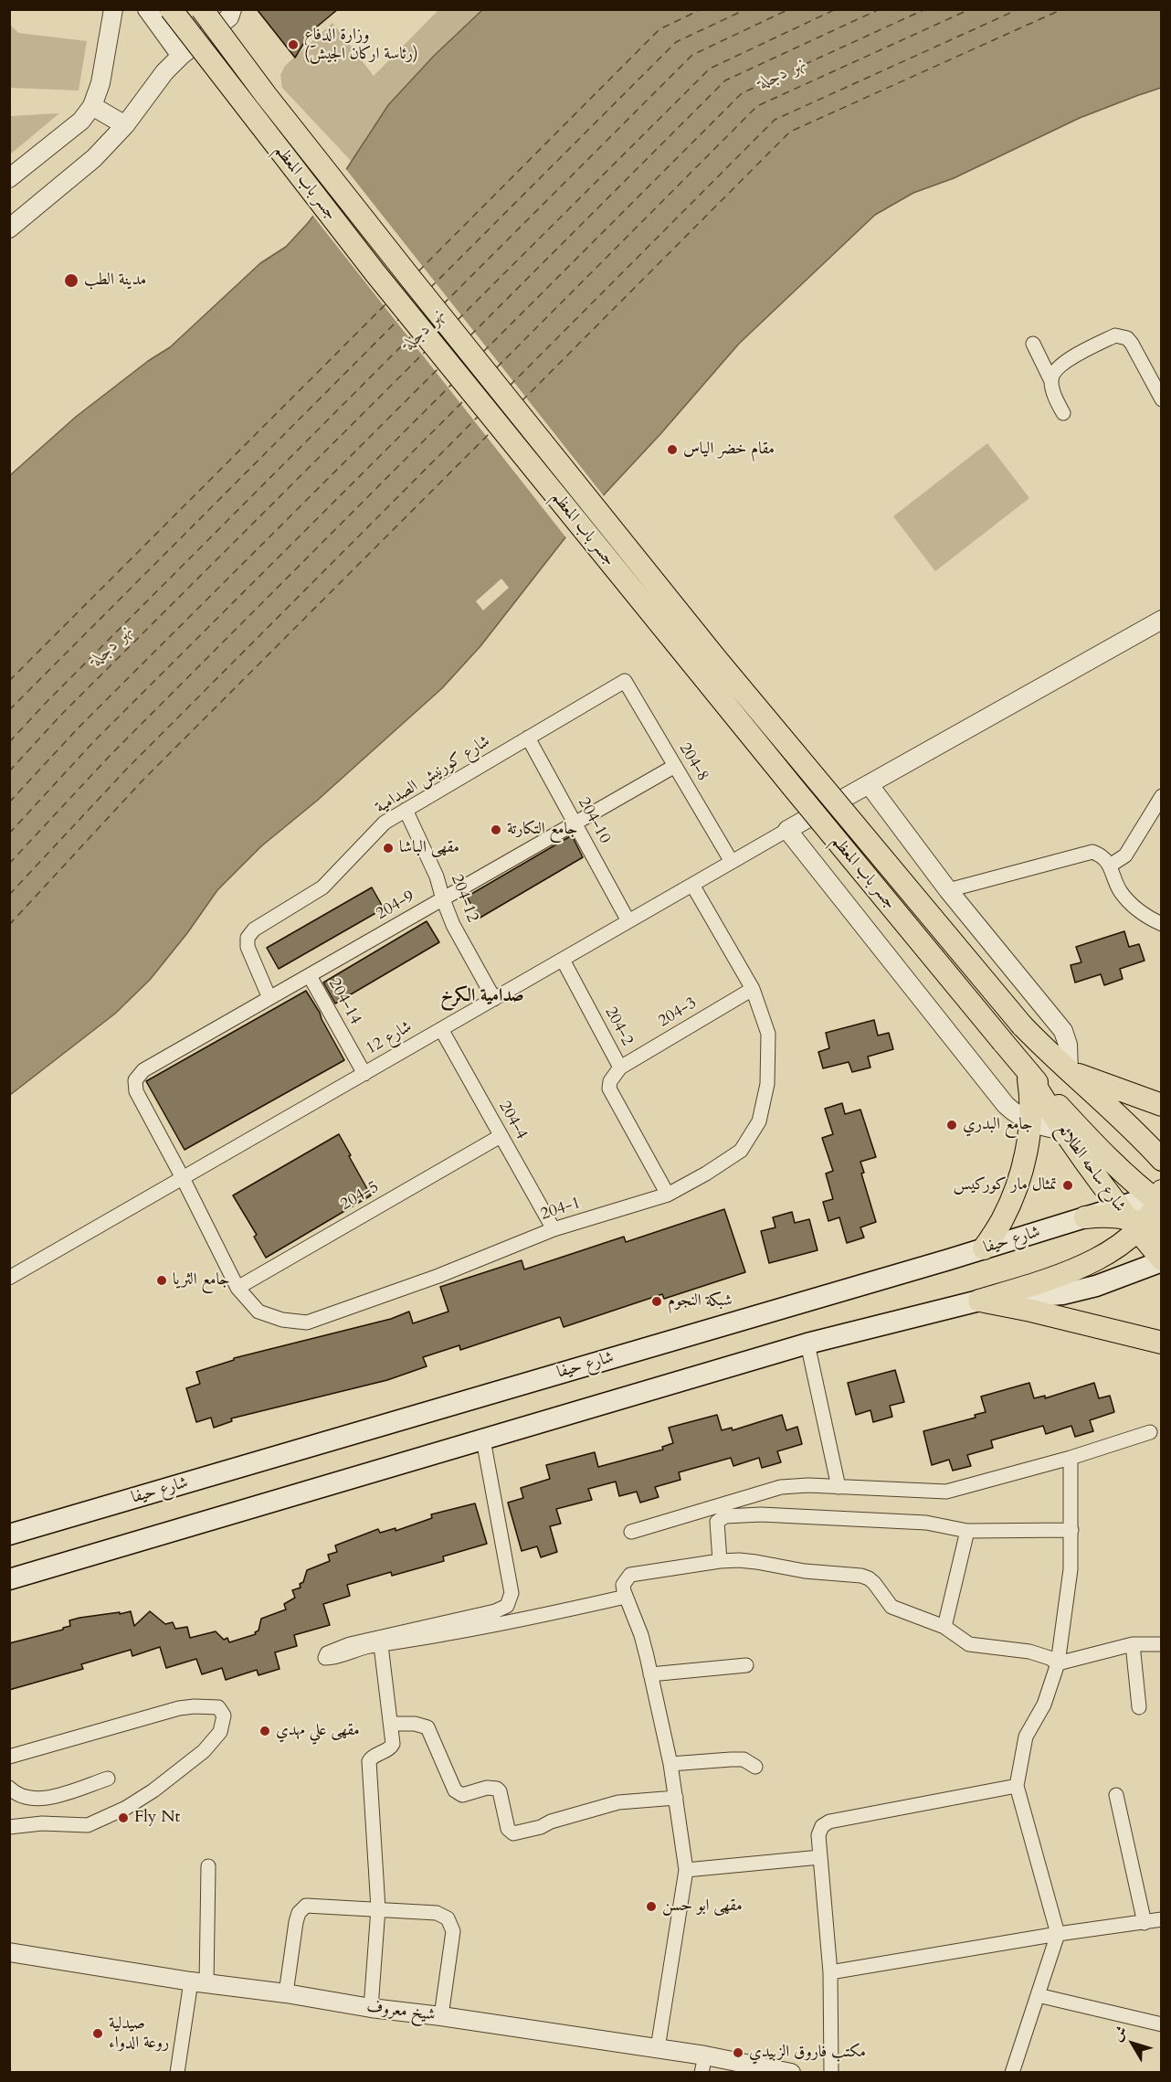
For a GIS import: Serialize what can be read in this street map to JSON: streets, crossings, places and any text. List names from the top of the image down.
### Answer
{
  "streets": {
    "main road": ["جسر باب المعظم", "شارع ساحه الطلائع", "شارع حيفا"],
    "street": [
      "204-8",
      "شارع كورنيش الصدامية",
      "204-10",
      "204-12",
      "204-9",
      "204-14",
      "204-3",
      "204-2",
      "شارع 12",
      "204-4",
      "204-5",
      "204-1",
      "شیخ معروف"
    ]
  },
  "crossings": [
    ["جسر باب المعظم", "شارع ساحه الطلائع"],
    ["204-8", "شارع كورنيش الصدامية"],
    ["204-8", "204-9"],
    ["204-8", "شارع 12"],
    ["شارع كورنيش الصدامية", "204-10"],
    ["شارع كورنيش الصدامية", "204-12"],
    ["شارع كورنيش الصدامية", "204-9"],
    ["204-10", "204-9"],
    ["204-10", "شارع 12"],
    ["204-12", "204-9"],
    ["204-12", "شارع 12"],
    ["204-9", "204-14"],
    ["204-9", "204-1"],
    ["204-14", "شارع 12"],
    ["204-3", "204-2"],
    ["204-3", "204-1"],
    ["204-2", "شارع 12"],
    ["204-2", "204-1"],
    ["شارع 12", "204-4"],
    ["شارع 12", "204-1"],
    ["204-4", "204-5"],
    ["204-4", "204-1"],
    ["204-5", "204-1"]
  ],
  "districts": ["صدامية الكرخ"],
  "water": ["نهر دجلة"],
  "places": [
    "وزارة الدفاع (رئاسة اركان الجيش)",
    "مدينة الطب",
    "مقام خضر الياس",
    "جامع التكارتة",
    "مقهى الباشا",
    "جامع البدري",
    "تمثال مار كوركيس",
    "جامع الثريا",
    "شبكة النجوم",
    "مقهى علي مهدي",
    "Fly Nt",
    "مقهى ابو حسن",
    "صيدلية روعة الدواء",
    "مكتب فاروق الزبيدي"
  ],
  "north": "top left"
}
